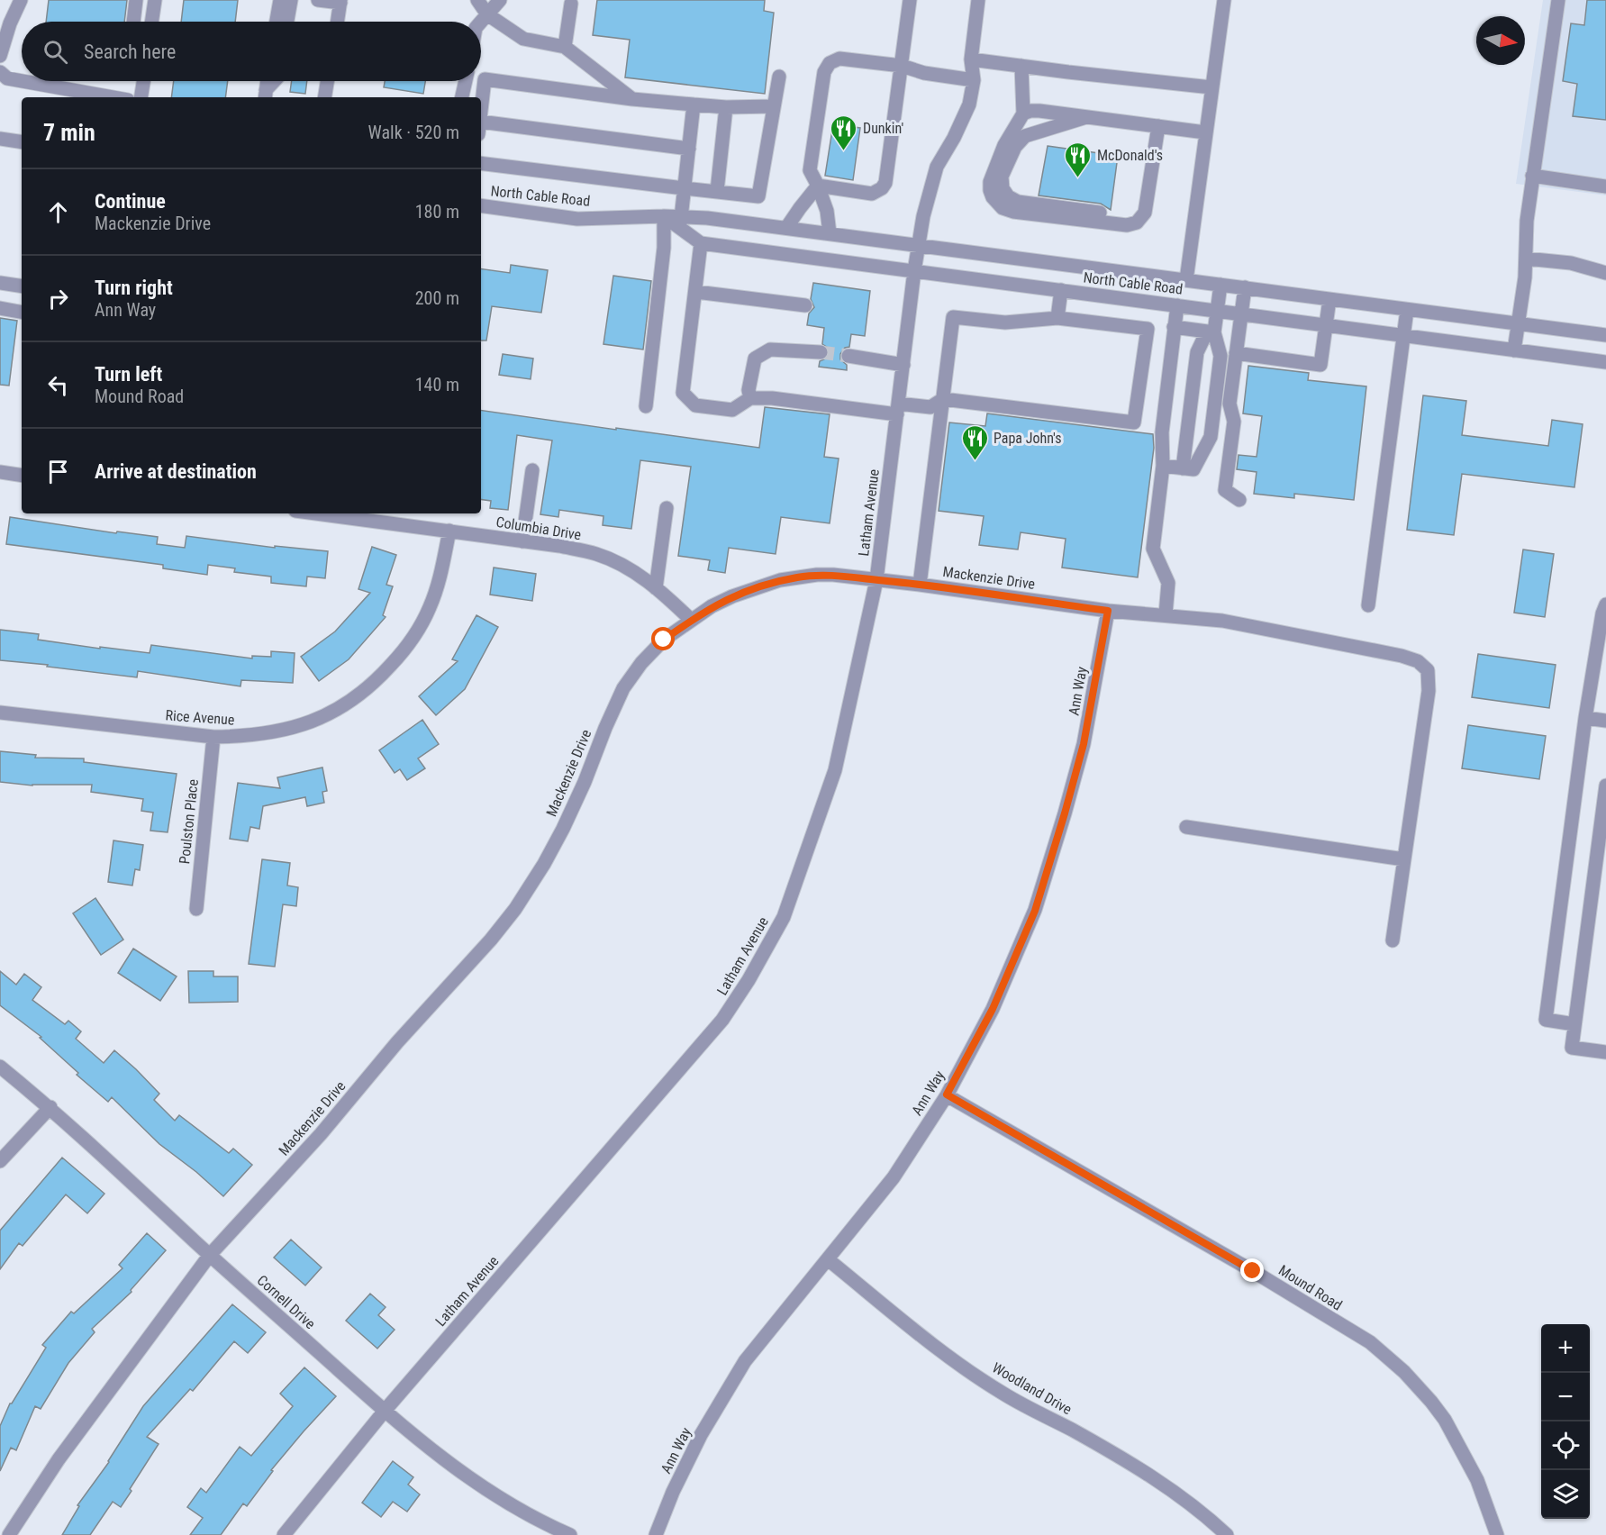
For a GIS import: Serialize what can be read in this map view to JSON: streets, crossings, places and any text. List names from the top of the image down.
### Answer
{
  "streets": {
    "street": [
      "North Cable Road",
      "Latham Avenue",
      "Columbia Drive",
      "Mackenzie Drive",
      "Ann Way",
      "Rice Avenue",
      "Poulston Place",
      "Mound Road",
      "Cornell Drive",
      "Woodland Drive"
    ]
  },
  "crossings": [
    ["North Cable Road", "Latham Avenue"],
    ["Latham Avenue", "Mackenzie Drive"],
    ["Latham Avenue", "Cornell Drive"],
    ["Columbia Drive", "Mackenzie Drive"],
    ["Columbia Drive", "Rice Avenue"],
    ["Mackenzie Drive", "Ann Way"],
    ["Mackenzie Drive", "Cornell Drive"],
    ["Ann Way", "Mound Road"],
    ["Ann Way", "Woodland Drive"],
    ["Rice Avenue", "Poulston Place"]
  ],
  "places": {
    "restaurant": ["Dunkin'", "McDonald's", "Papa John's"]
  },
  "north": "right",
  "page": {
    "search": "Search here",
    "heading": ["7 min", "Walk · 520 m"],
    "list": [
      ["Continue", "Mackenzie Drive", "180 m"],
      ["Turn right", "Ann Way", "200 m"],
      ["Turn left", "Mound Road", "140 m"],
      "Arrive at destination"
    ],
    "map_buttons": ["+", "−"]
  }
}
